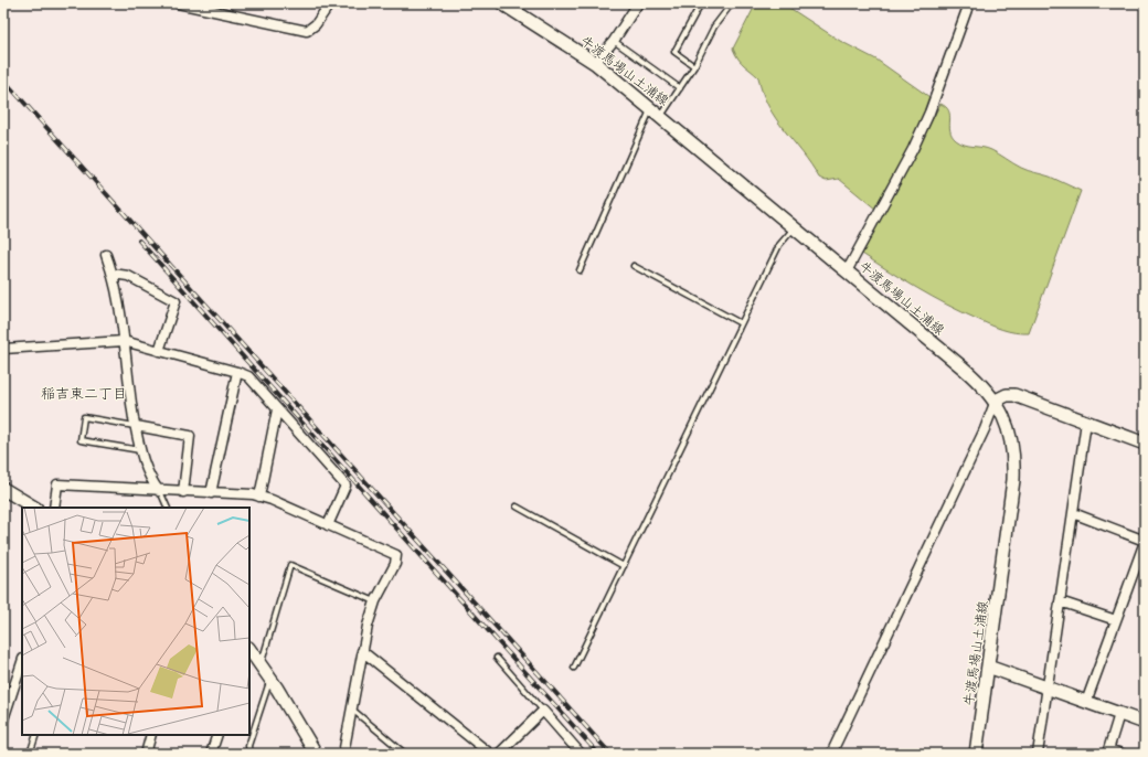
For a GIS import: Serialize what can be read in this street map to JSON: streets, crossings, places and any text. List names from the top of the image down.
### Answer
{
  "streets": {
    "main road": ["牛渡馬場山土浦線"]
  },
  "districts": ["稲吉東二丁目"]
}
